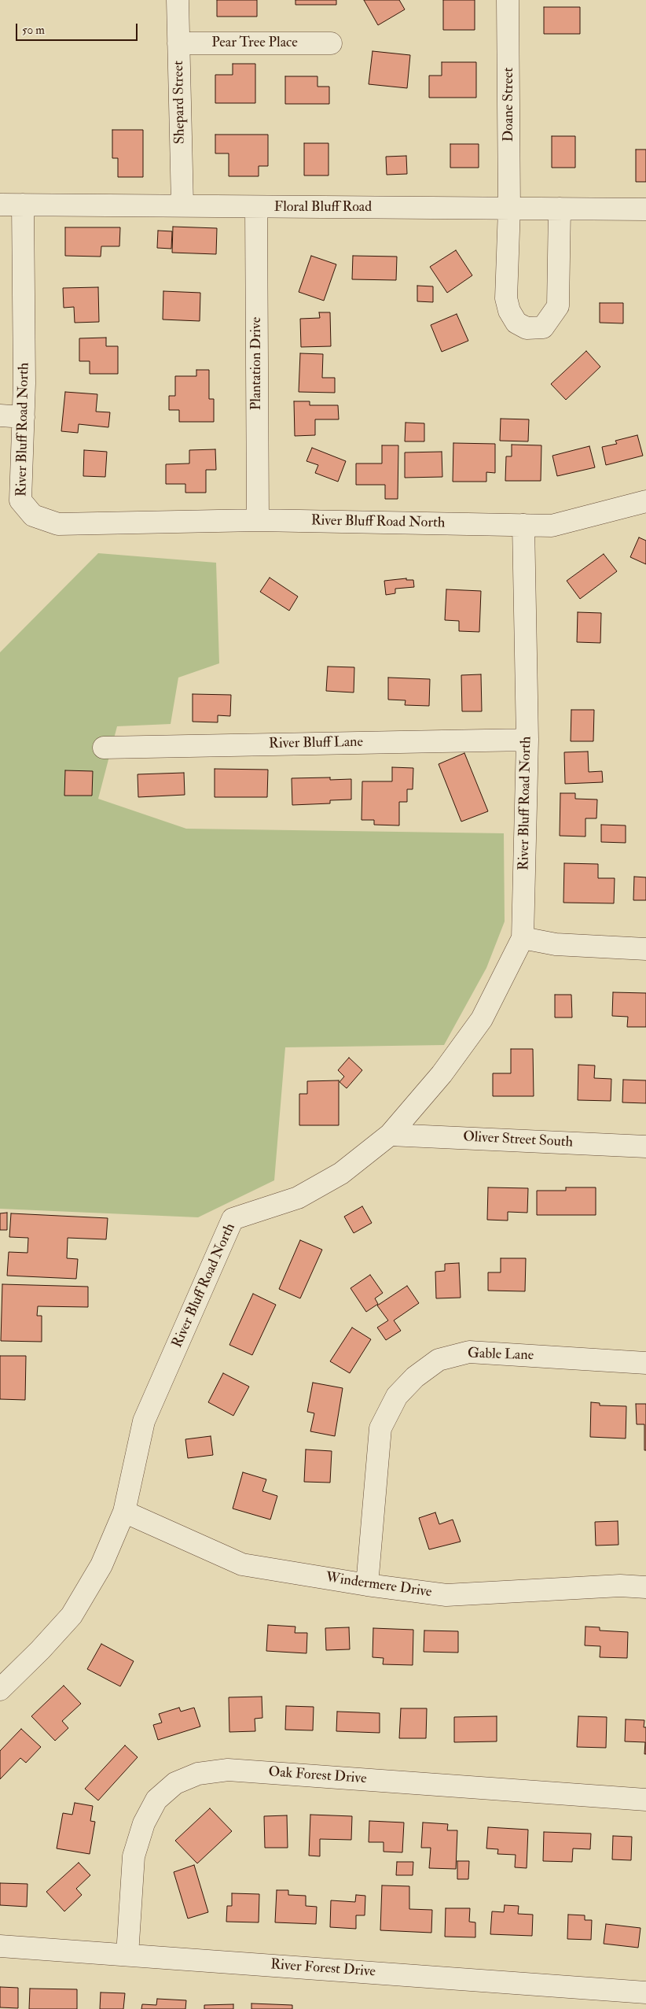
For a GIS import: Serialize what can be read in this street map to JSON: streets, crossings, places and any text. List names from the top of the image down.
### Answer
{
  "streets": {
    "street": [
      "Pear Tree Place",
      "Shepard Street",
      "Doane Street",
      "Floral Bluff Road",
      "Plantation Drive",
      "River Bluff Road North",
      "River Bluff Lane",
      "Oliver Street South",
      "Gable Lane",
      "Windermere Drive",
      "Oak Forest Drive",
      "River Forest Drive"
    ]
  },
  "crossings": [
    ["Pear Tree Place", "Shepard Street"],
    ["Shepard Street", "Floral Bluff Road"],
    ["Doane Street", "Floral Bluff Road"],
    ["Floral Bluff Road", "Plantation Drive"],
    ["Floral Bluff Road", "River Bluff Road North"],
    ["Plantation Drive", "River Bluff Road North"],
    ["River Bluff Road North", "River Bluff Lane"],
    ["River Bluff Road North", "Oliver Street South"],
    ["River Bluff Road North", "Windermere Drive"],
    ["Gable Lane", "Windermere Drive"],
    ["Oak Forest Drive", "River Forest Drive"]
  ],
  "scale_bar": "50 m"
}
